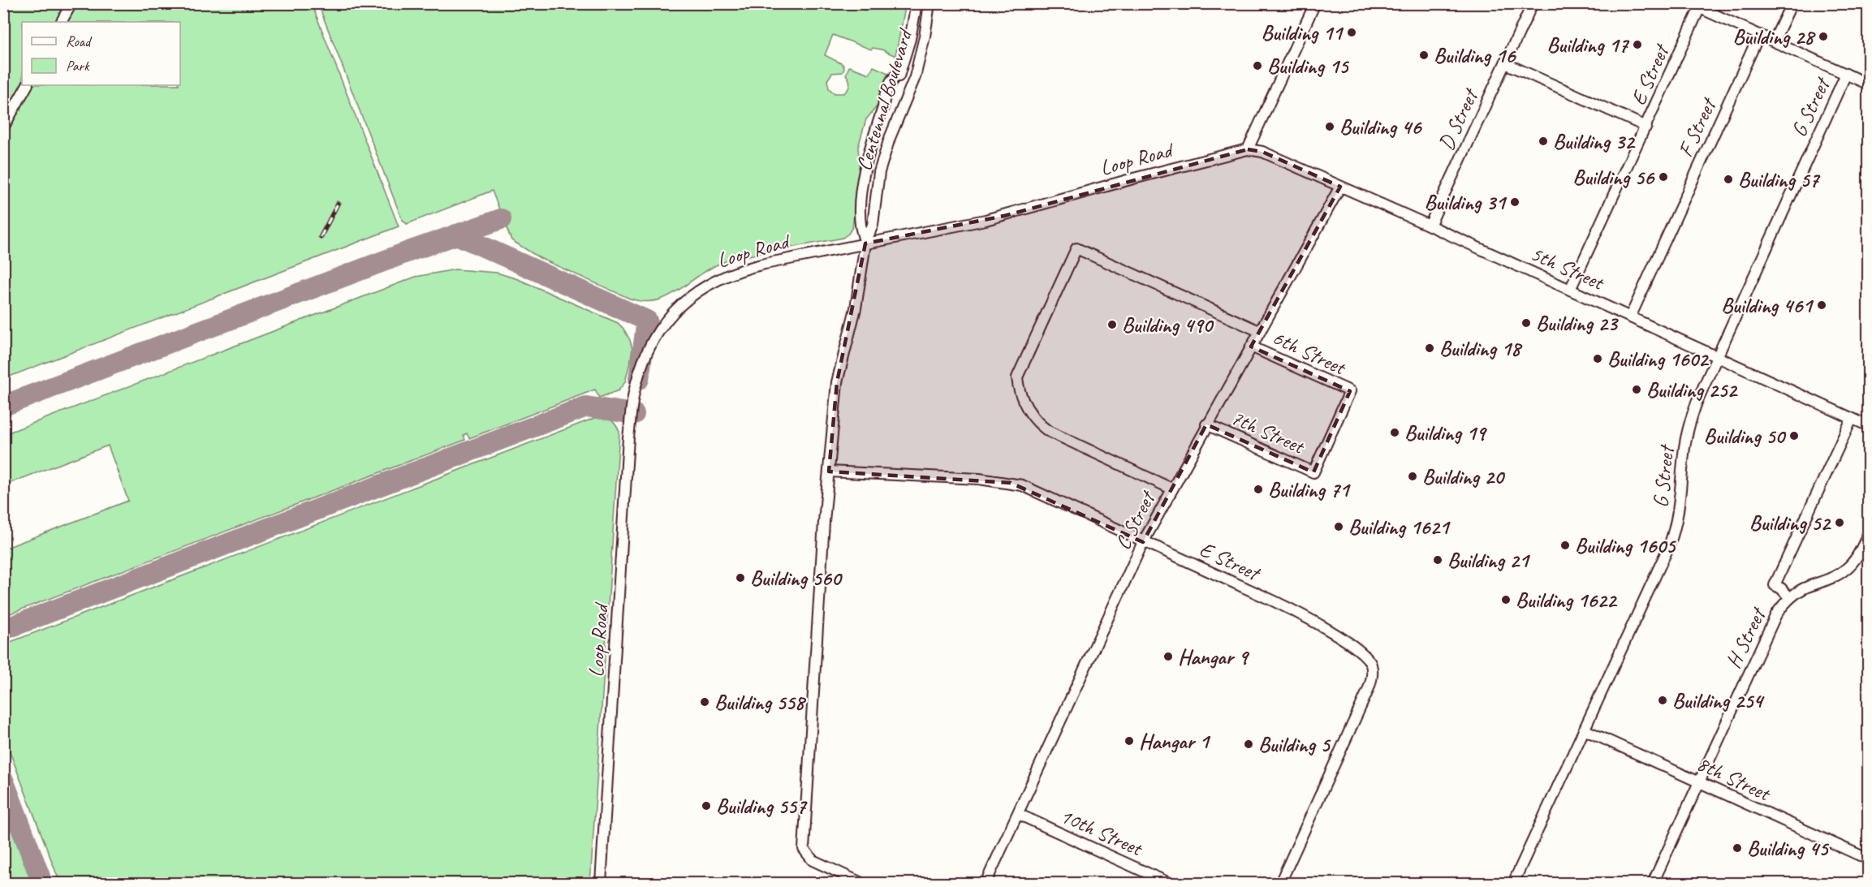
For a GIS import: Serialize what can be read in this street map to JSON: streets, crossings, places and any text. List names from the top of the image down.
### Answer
{
  "streets": {
    "street": [
      "E Street",
      "Centennal Boulevard",
      "G Street",
      "D Street",
      "F Street",
      "Loop Road",
      "5th Street",
      "6th Street",
      "7th Street",
      "C Street",
      "H Street",
      "8th Street",
      "10th Street"
    ]
  },
  "crossings": [
    ["E Street", "5th Street"],
    ["E Street", "C Street"],
    ["Centennal Boulevard", "Loop Road"],
    ["G Street", "5th Street"],
    ["G Street", "8th Street"],
    ["D Street", "5th Street"],
    ["F Street", "5th Street"],
    ["Loop Road", "5th Street"],
    ["5th Street", "C Street"],
    ["5th Street", "H Street"],
    ["6th Street", "7th Street"],
    ["6th Street", "C Street"],
    ["7th Street", "C Street"],
    ["C Street", "10th Street"],
    ["H Street", "8th Street"]
  ],
  "places": [
    "Building 11",
    "Building 28",
    "Building 17",
    "Building 16",
    "Building 15",
    "Building 46",
    "Building 32",
    "Building 56",
    "Building 57",
    "Building 31",
    "Building 461",
    "Building 23",
    "Building 490",
    "Building 18",
    "Building 1602",
    "Building 252",
    "Building 19",
    "Building 50",
    "Building 20",
    "Building 71",
    "Building 52",
    "Building 1621",
    "Building 1605",
    "Building 21",
    "Building 560",
    "Building 1622",
    "Hangar 9",
    "Building 254",
    "Building 558",
    "Hangar 1",
    "Building 5",
    "Building 557",
    "Building 45"
  ],
  "legend": ["Road", "Park"]
}
